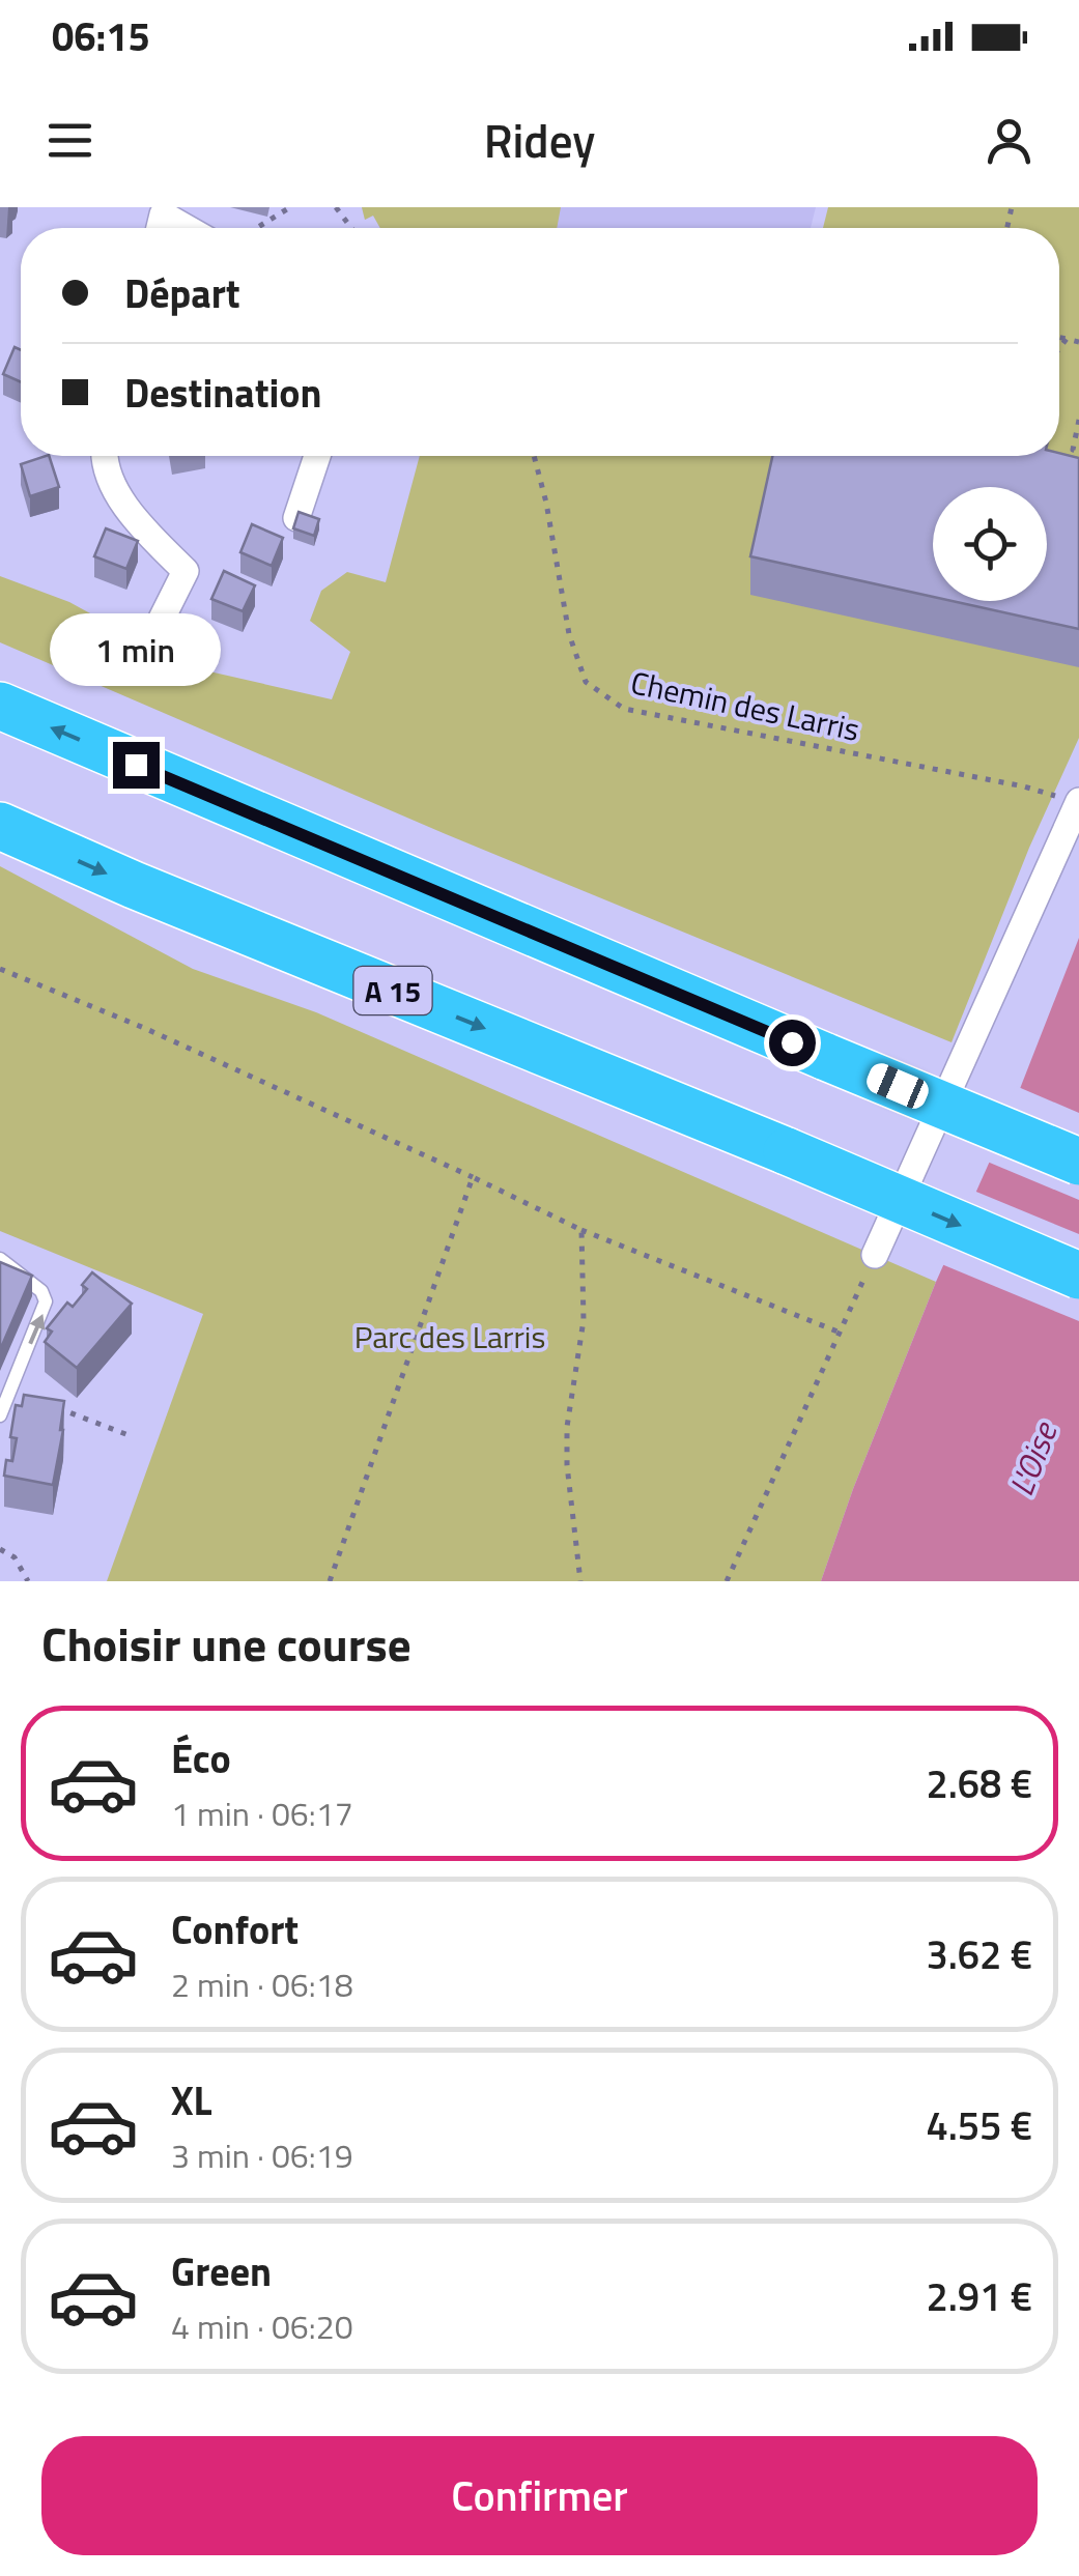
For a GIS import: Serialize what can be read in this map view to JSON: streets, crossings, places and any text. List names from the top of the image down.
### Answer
{
  "streets": {
    "highway": ["A 15"],
    "path": ["Chemin des Larris"]
  },
  "water": ["L'Oise"],
  "parks": ["Parc des Larris"],
  "page": {
    "status": "06:15",
    "header": "Ridey",
    "banner": ["Départ", "Destination"],
    "bubble": "1 min",
    "heading": "Choisir une course",
    "list": [
      {
        "name": "Éco",
        "note": "1 min · 06:17",
        "value": "2.68 €"
      },
      {
        "name": "Confort",
        "note": "2 min · 06:18",
        "value": "3.62 €"
      },
      {
        "name": "XL",
        "note": "3 min · 06:19",
        "value": "4.55 €"
      },
      {
        "name": "Green",
        "note": "4 min · 06:20",
        "value": "2.91 €"
      }
    ],
    "buttons": "Confirmer"
  }
}
